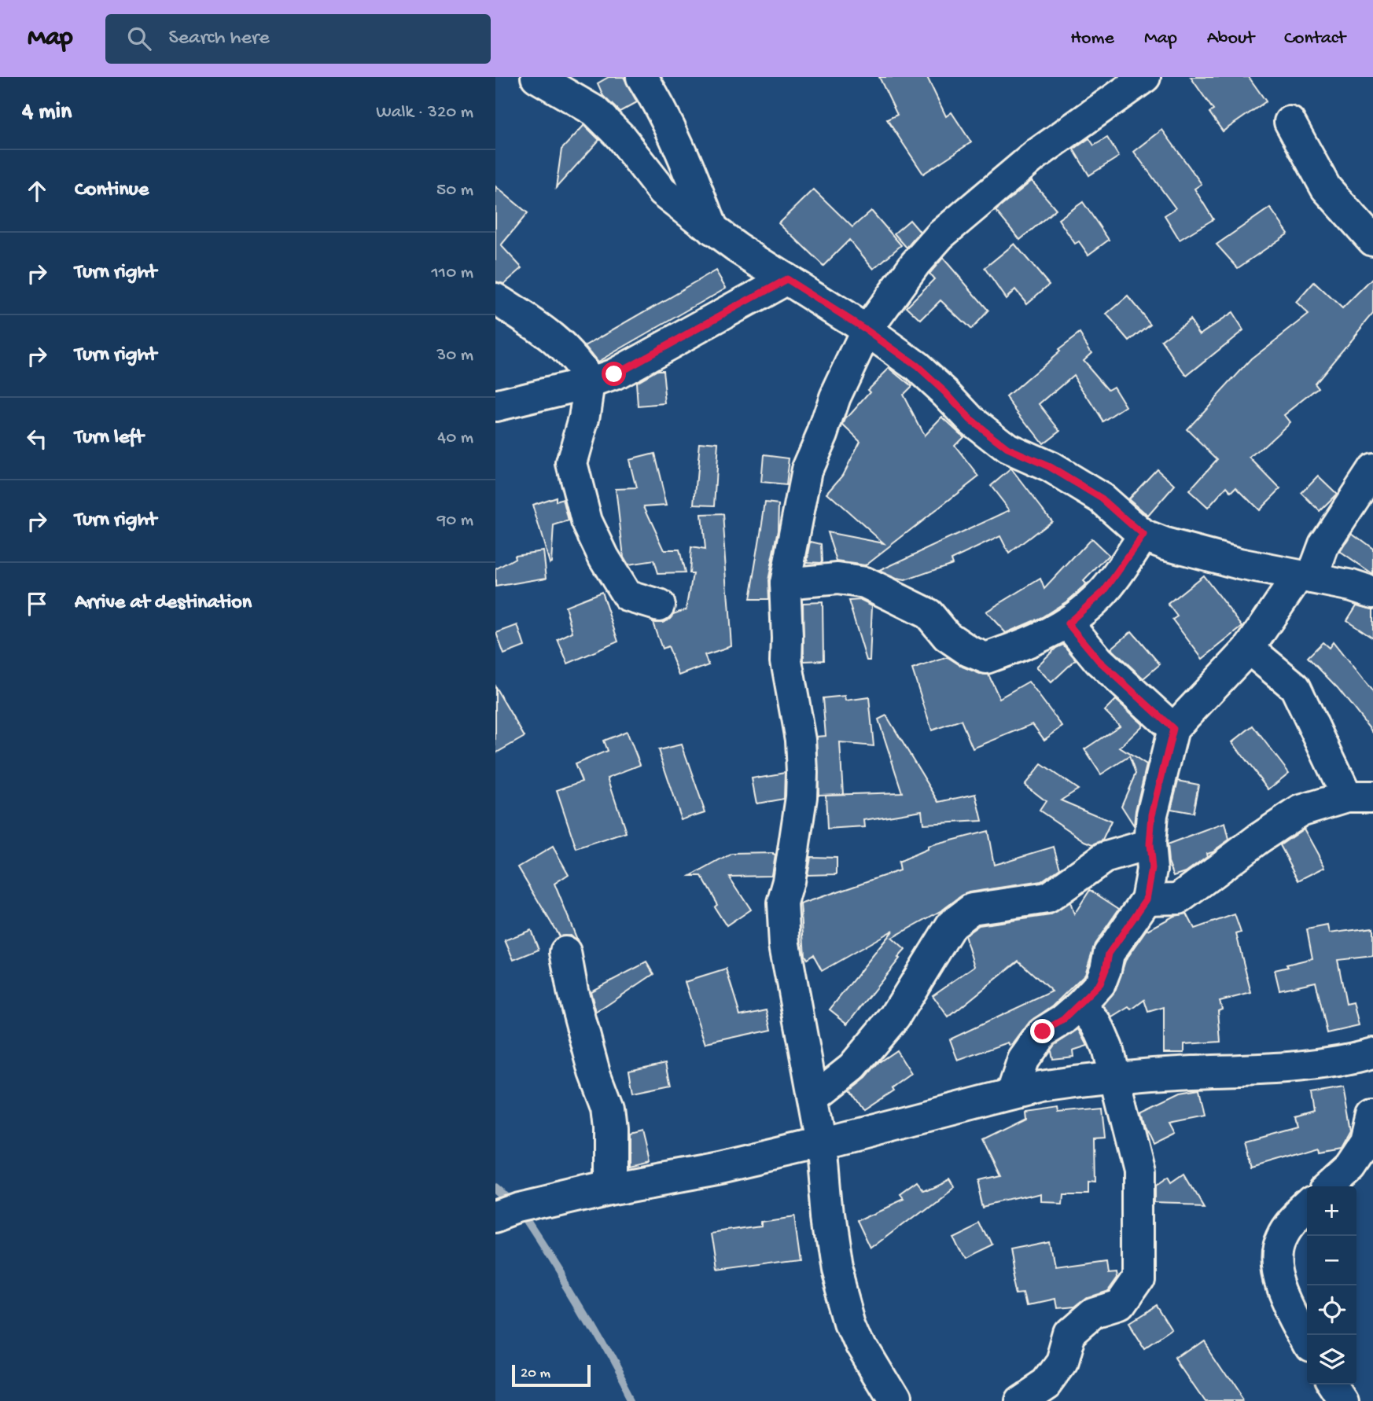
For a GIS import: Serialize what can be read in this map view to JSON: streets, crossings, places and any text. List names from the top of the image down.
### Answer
{
  "scale_bar": "20 m",
  "page": {
    "header": "Map",
    "search": "Search here",
    "nav": [
      "Home",
      "Map",
      "About",
      "Contact"
    ],
    "heading": ["4 min", "Walk · 320 m"],
    "list": [
      ["Continue", "50 m"],
      ["Turn right", "110 m"],
      ["Turn right", "30 m"],
      ["Turn left", "40 m"],
      ["Turn right", "90 m"],
      "Arrive at destination"
    ],
    "map_buttons": ["+", "−"],
    "scale": "20 m"
  }
}
